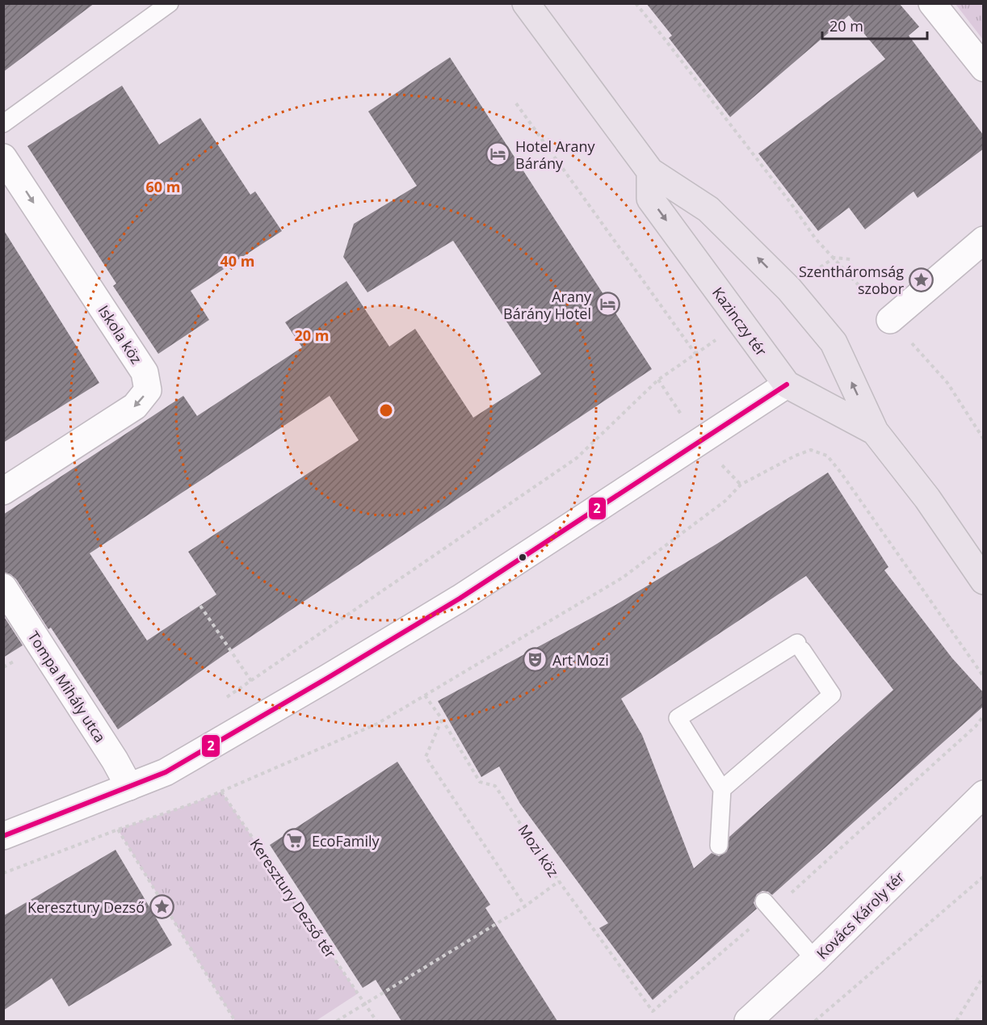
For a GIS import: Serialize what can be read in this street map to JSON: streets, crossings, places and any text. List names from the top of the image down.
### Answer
{
  "streets": {
    "main road": ["Kazinczy tér"],
    "street": ["Iskola köz", "Tompa Mihály utca", "Kovács Károly tér"],
    "path": ["Mozi köz", "Keresztury Dezső tér"]
  },
  "places": {
    "hotel": ["Hotel Arany Bárány", "Arany Bárány Hotel"],
    "place": ["Szentháromság szobor", "Keresztury Dezső"],
    "theatre": ["Art Mozi"],
    "supermarket": ["EcoFamily"]
  },
  "lines": ["transit line 2"],
  "scale_bar": "20 m",
  "rings": ["60 m", "40 m", "20 m"]
}
